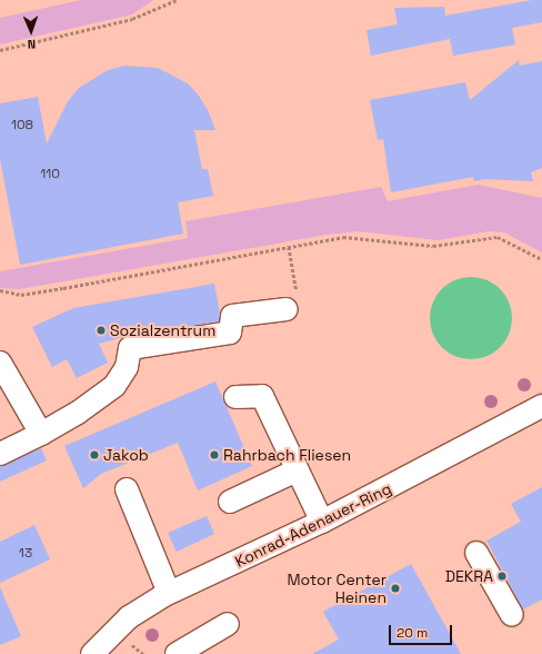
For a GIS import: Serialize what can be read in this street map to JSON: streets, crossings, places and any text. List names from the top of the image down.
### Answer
{
  "streets": {
    "street": ["Konrad-Adenauer-Ring"]
  },
  "places": [
    "Sozialzentrum",
    "Jakob",
    "Rahrbach Fliesen",
    "DEKRA",
    "Motor Center Heinen"
  ],
  "house_numbers": ["108", "110", "13"],
  "scale_bar": "20 m",
  "north": "bottom"
}
